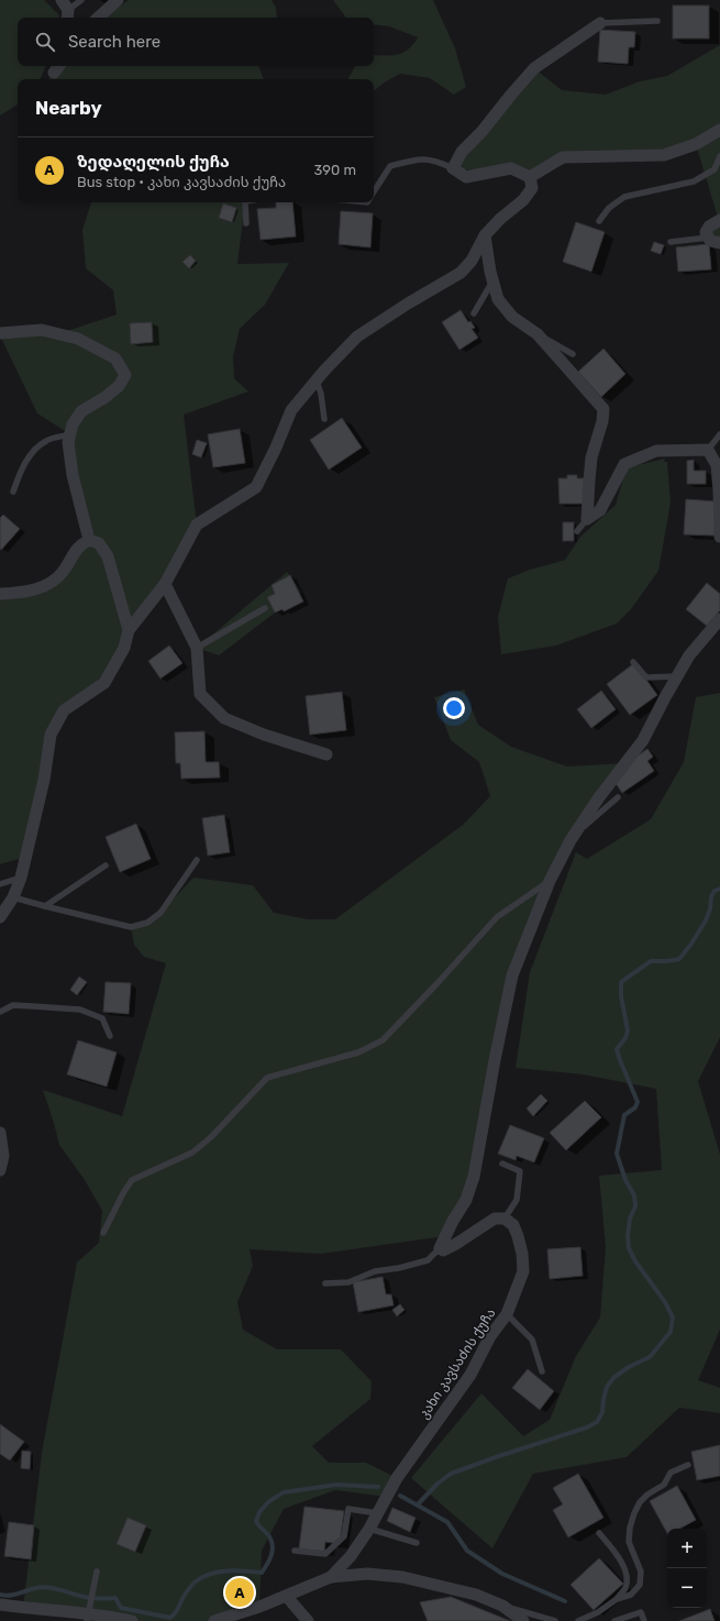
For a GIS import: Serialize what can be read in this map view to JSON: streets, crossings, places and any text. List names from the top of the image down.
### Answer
{
  "streets": {
    "street": ["კახი კავსაძის ქუჩა"]
  },
  "page": {
    "search": "Search here",
    "heading": "Nearby",
    "list": [
      {
        "mark": "A",
        "name": "ზედაღელის ქუჩა",
        "note": "Bus stop · კახი კავსაძის ქუჩა",
        "value": "390 m"
      }
    ],
    "map_buttons": ["+", "−"],
    "pins": "A"
  }
}
